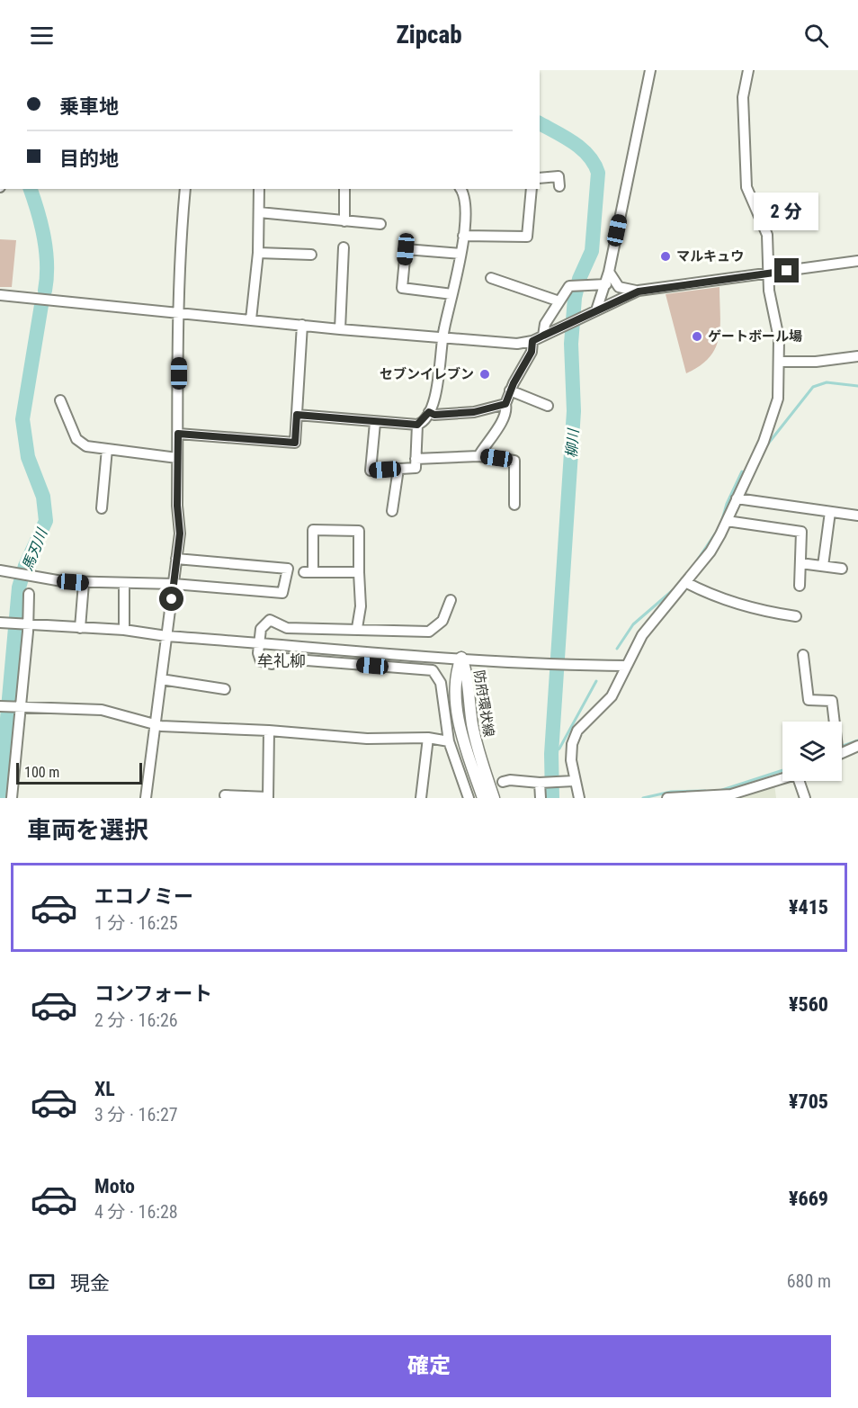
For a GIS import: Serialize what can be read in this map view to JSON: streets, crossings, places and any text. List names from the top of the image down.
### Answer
{
  "streets": {
    "main road": ["防府環状線"]
  },
  "districts": ["牟礼柳"],
  "water": ["柳川", "馬刃川"],
  "places": ["マルキュウ", "ゲートボール場", "セブンイレブン"],
  "scale_bar": "100 m",
  "page": {
    "header": "Zipcab",
    "banner": ["乗車地", "目的地"],
    "bubble": "2 分",
    "scale": "100 m",
    "heading": "車両を選択",
    "list": [
      {
        "name": "エコノミー",
        "note": "1 分 · 16:25",
        "value": "¥415"
      },
      {
        "name": "コンフォート",
        "note": "2 分 · 16:26",
        "value": "¥560"
      },
      {
        "name": "XL",
        "note": "3 分 · 16:27",
        "value": "¥705"
      },
      {
        "name": "Moto",
        "note": "4 分 · 16:28",
        "value": "¥669"
      }
    ],
    "pay": ["現金", "680 m"],
    "buttons": "確定"
  }
}
